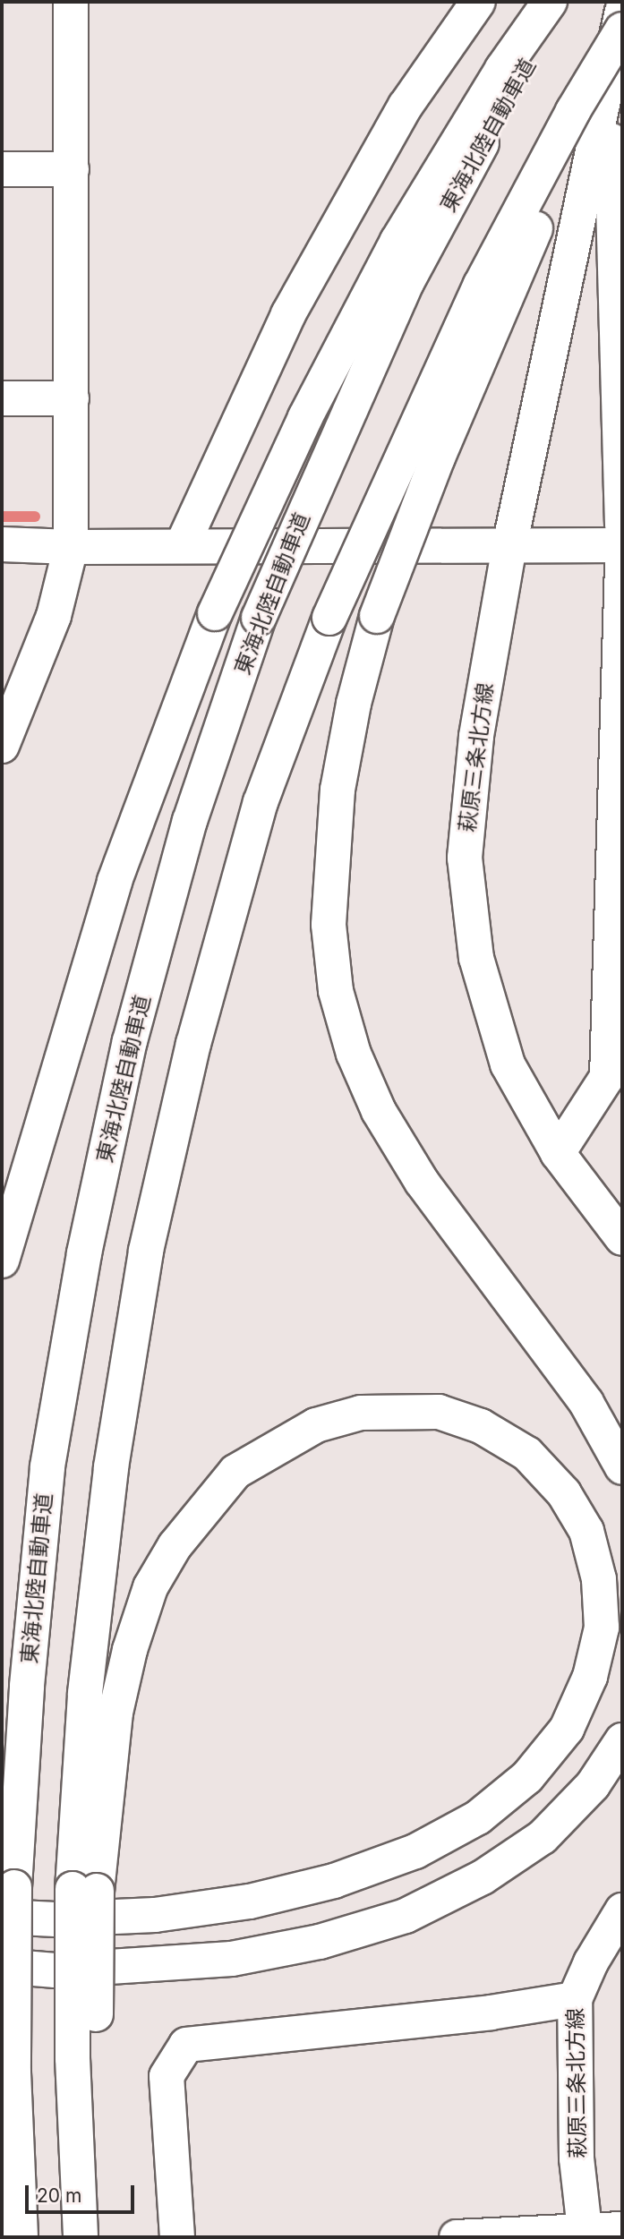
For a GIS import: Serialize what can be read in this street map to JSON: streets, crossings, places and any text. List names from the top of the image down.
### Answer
{
  "streets": {
    "main road": ["東海北陸自動車道", "萩原三条北方線"]
  },
  "scale_bar": "20 m"
}
